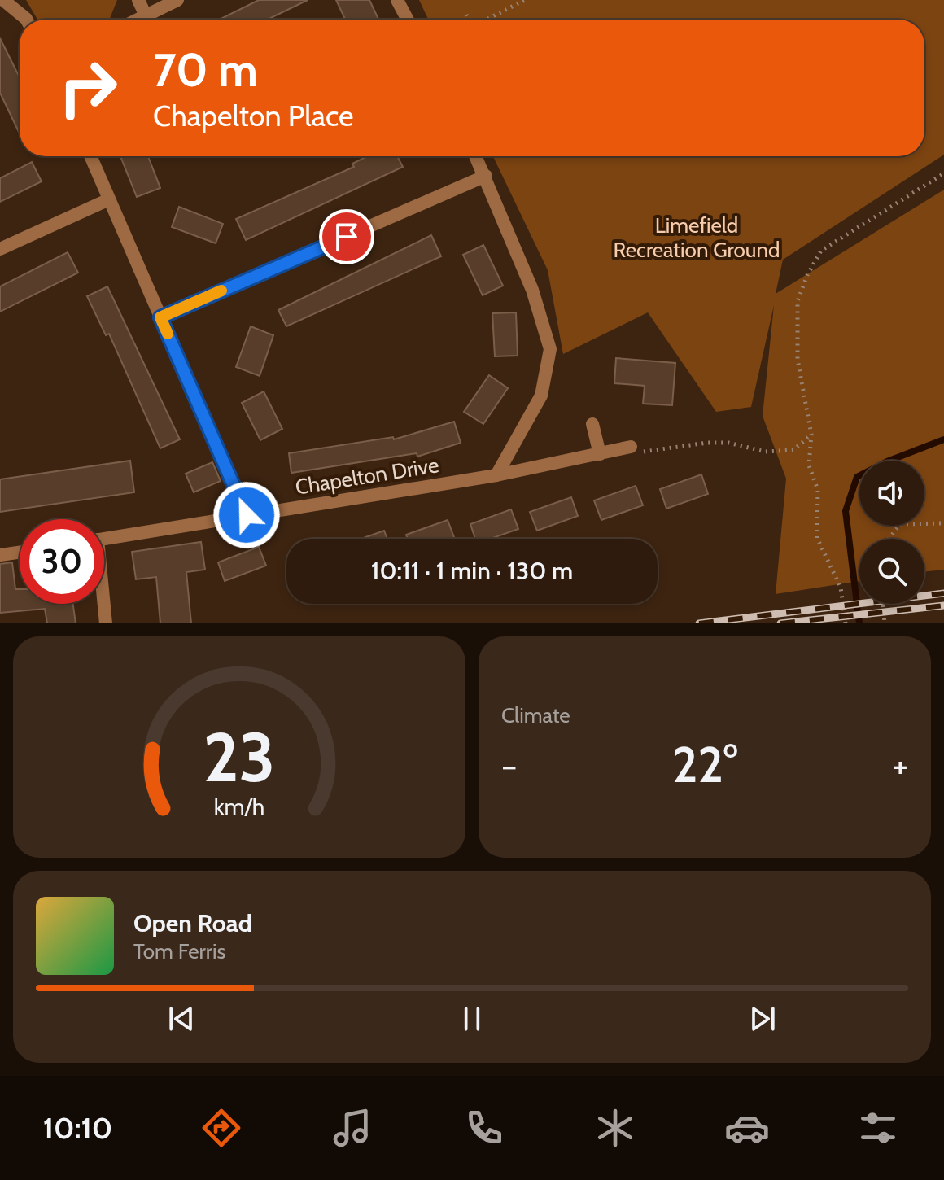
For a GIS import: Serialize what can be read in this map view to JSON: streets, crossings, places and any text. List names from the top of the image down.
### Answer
{
  "streets": {
    "street": ["Chapelton Drive"]
  },
  "parks": ["Limefield Recreation Ground"],
  "page": {
    "turn": ["70 m", "Chapelton Place"],
    "limit": "30",
    "trip": "10:11 · 1 min · 130 m",
    "tile": "Climate",
    "heat": ["−", "22°", "+"],
    "song": ["Open Road", "Tom Ferris"],
    "tabs": "10:10",
    "gauge": ["23", "km/h"]
  }
}
